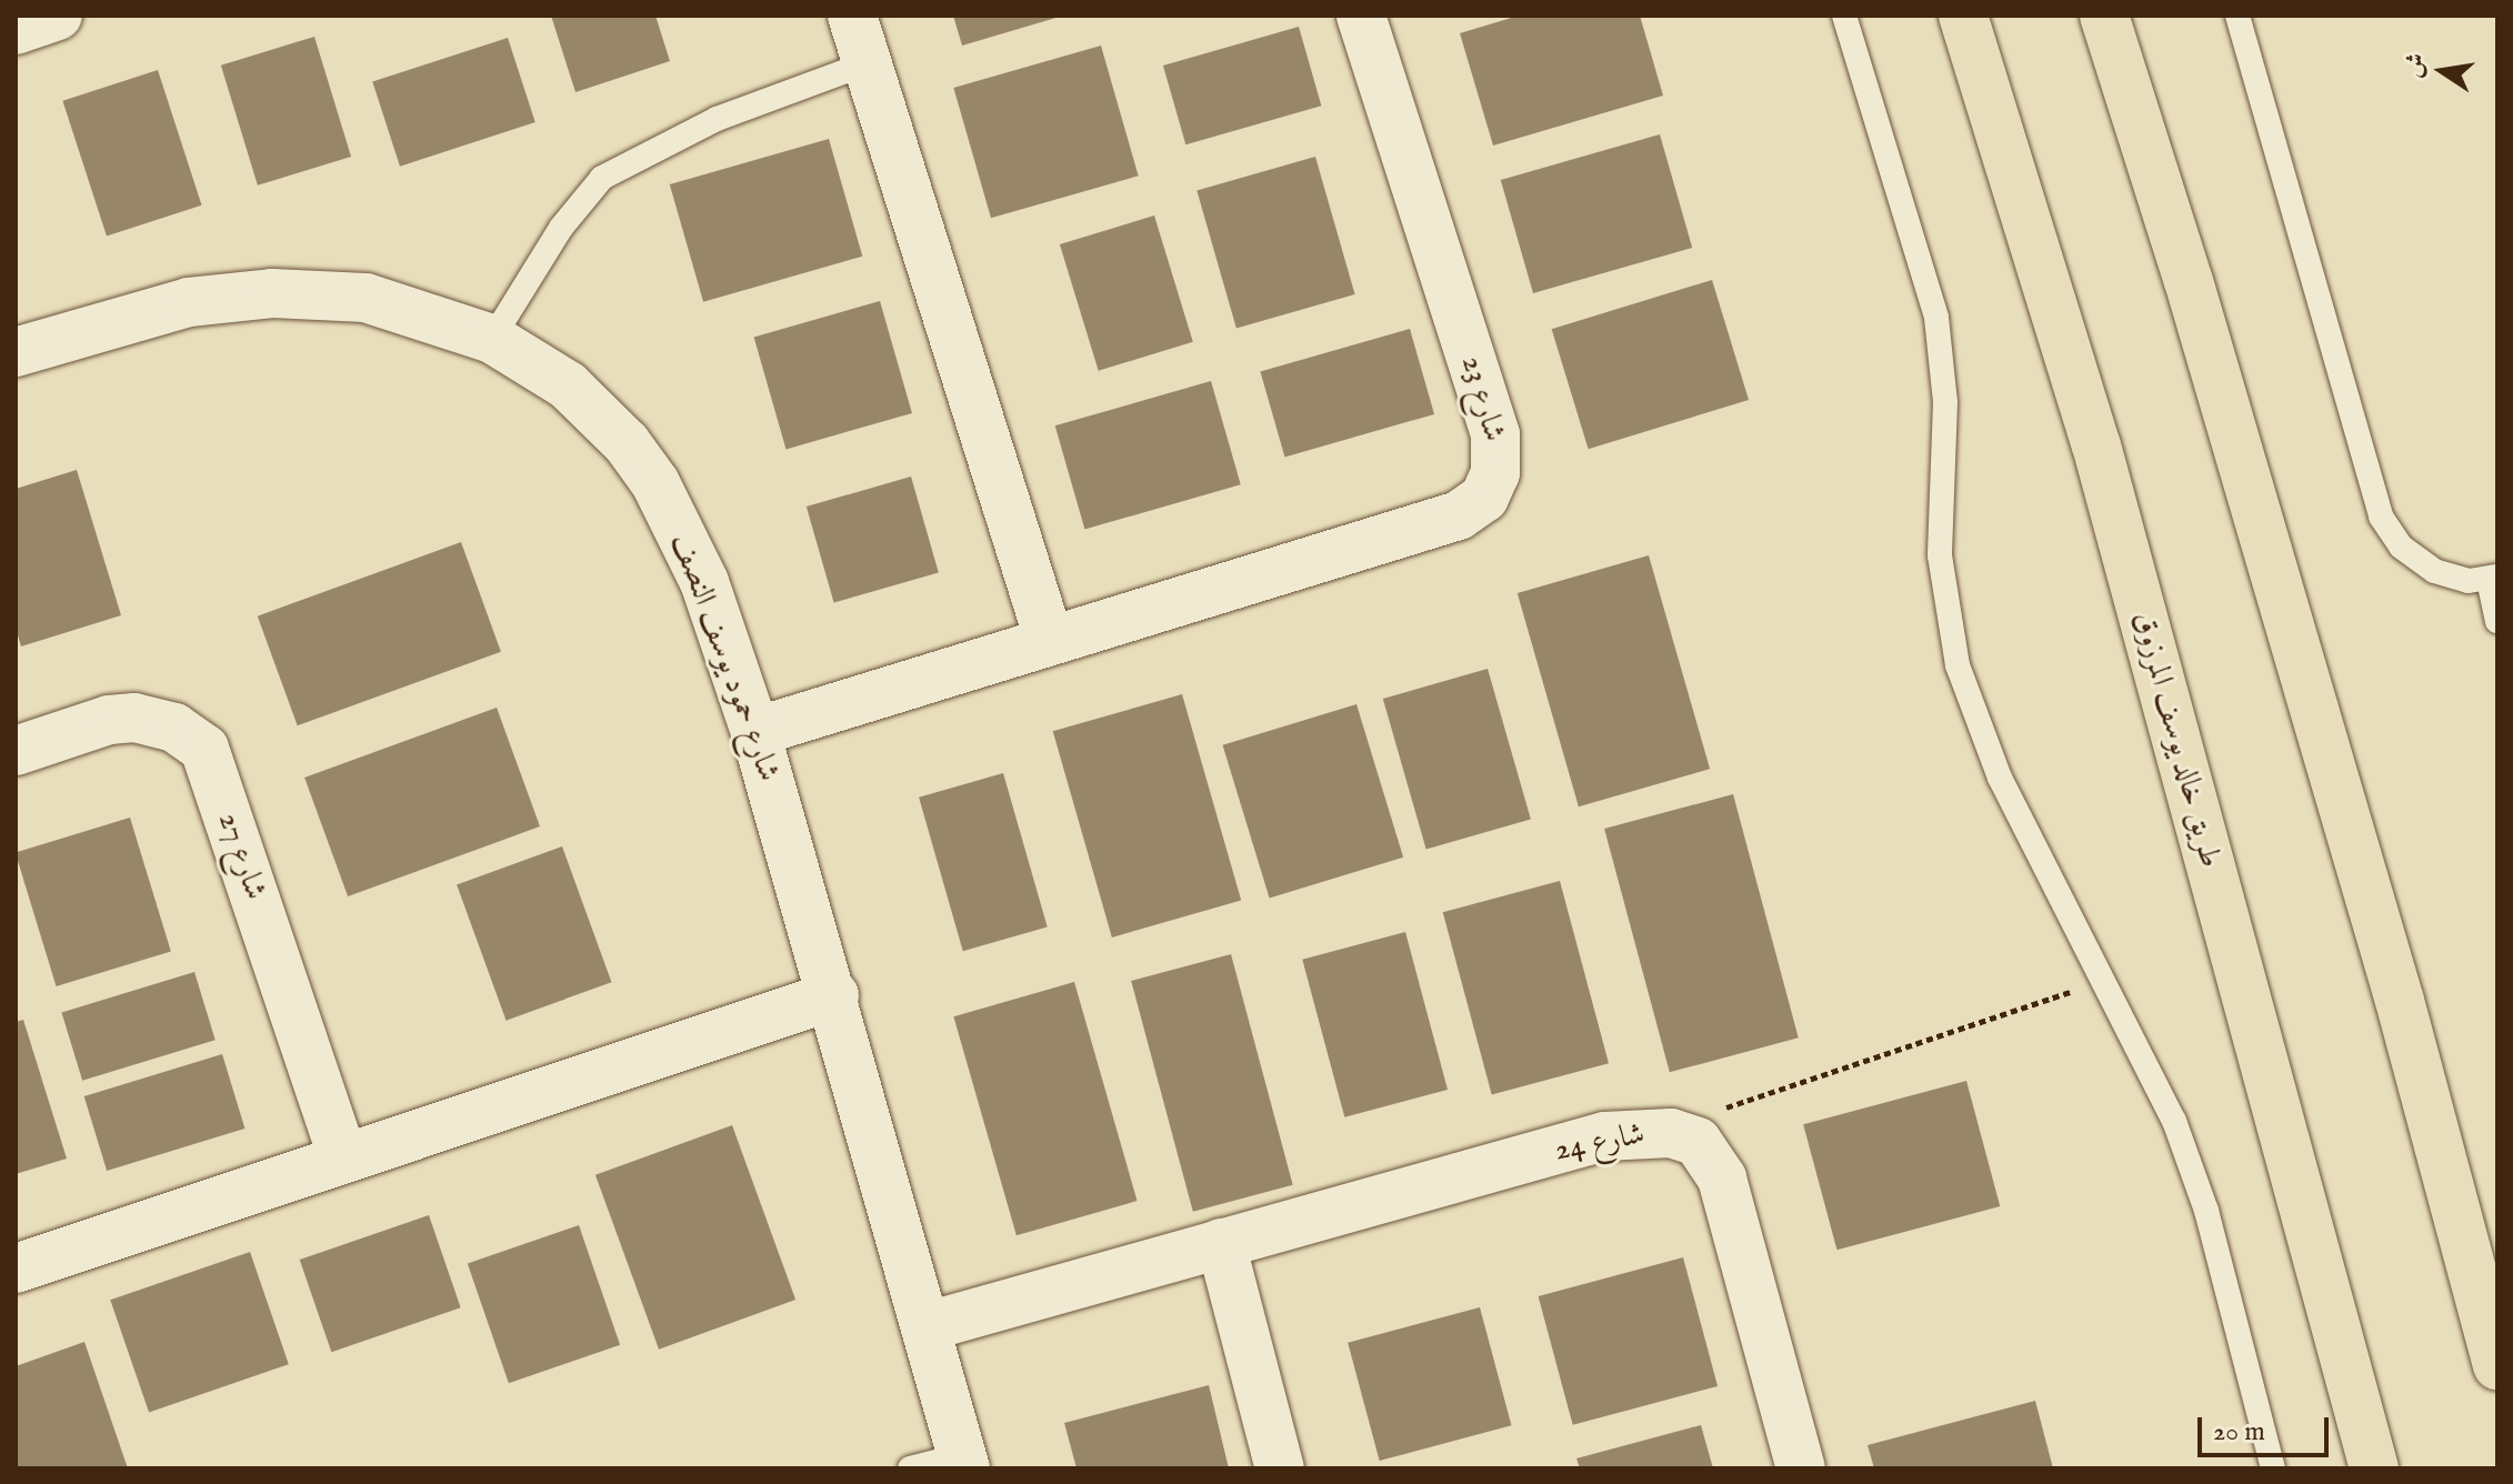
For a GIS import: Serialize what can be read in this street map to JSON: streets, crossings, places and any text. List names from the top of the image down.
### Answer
{
  "streets": {
    "main road": ["طريق خالد يوسف المرزوق"],
    "street": [
      "شارع 23",
      "شارع حمود يوسف النصف",
      "شارع 27",
      "شارع 24"
    ]
  },
  "crossings": [
    ["شارع 23", "شارع حمود يوسف النصف"],
    ["شارع حمود يوسف النصف", "شارع 24"]
  ],
  "scale_bar": "20 m",
  "north": "left"
}
